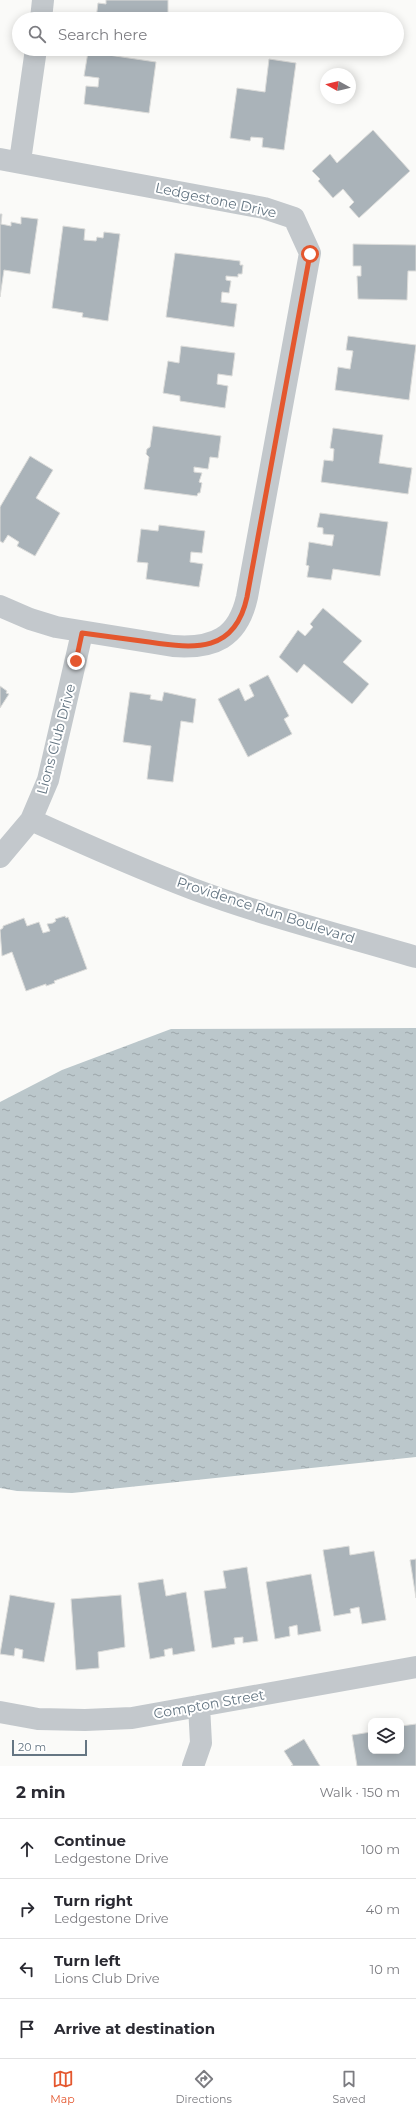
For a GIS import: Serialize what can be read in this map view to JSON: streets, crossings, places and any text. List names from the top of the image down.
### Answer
{
  "streets": {
    "street": [
      "Ledgestone Drive",
      "Lions Club Drive",
      "Providence Run Boulevard",
      "Compton Street"
    ]
  },
  "crossings": [
    ["Ledgestone Drive", "Lions Club Drive"],
    ["Lions Club Drive", "Providence Run Boulevard"]
  ],
  "scale_bar": "20 m",
  "north": "left",
  "page": {
    "search": "Search here",
    "scale": "20 m",
    "heading": ["2 min", "Walk · 150 m"],
    "list": [
      ["Continue", "Ledgestone Drive", "100 m"],
      ["Turn right", "Ledgestone Drive", "40 m"],
      ["Turn left", "Lions Club Drive", "10 m"],
      "Arrive at destination"
    ],
    "nav": ["Map", "Directions", "Saved"]
  }
}
